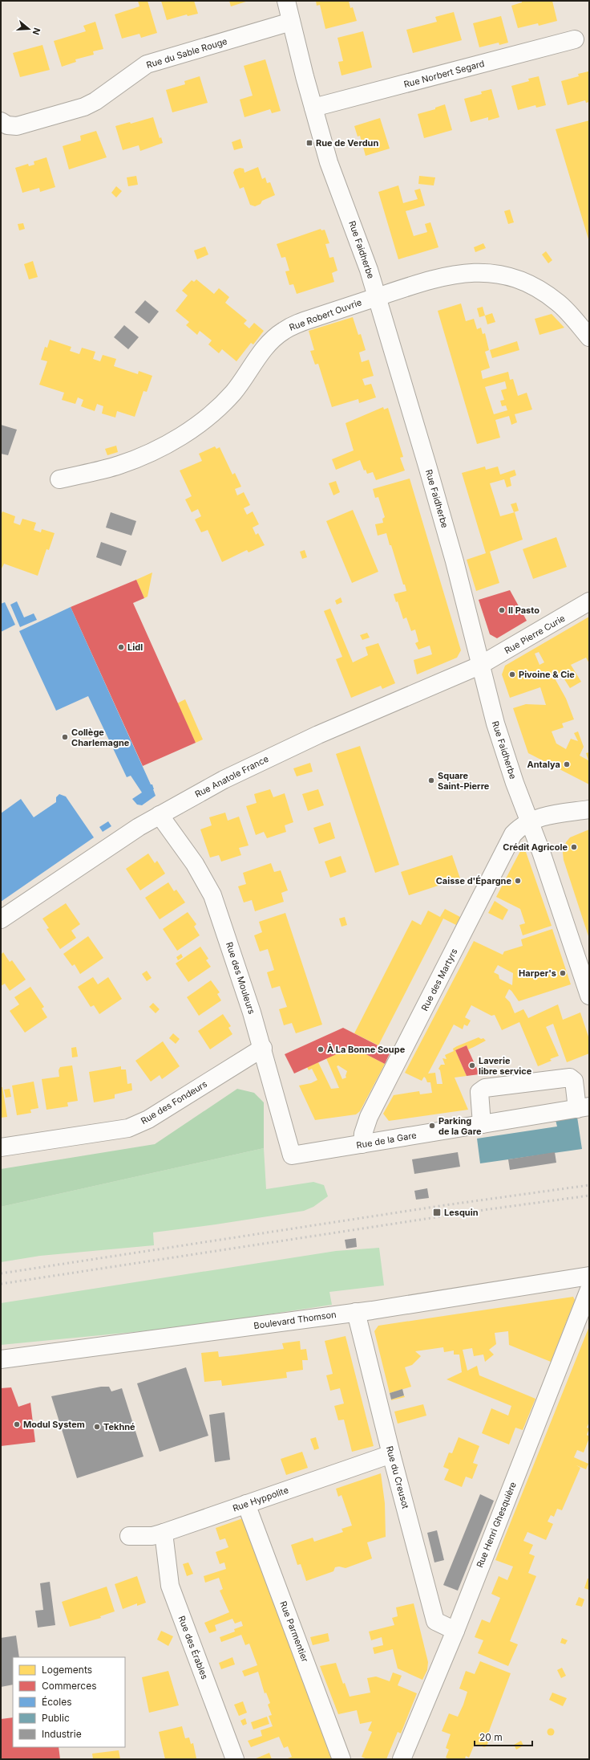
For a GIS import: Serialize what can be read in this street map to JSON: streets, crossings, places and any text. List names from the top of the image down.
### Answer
{
  "streets": {
    "street": [
      "Rue du Sable Rouge",
      "Rue Norbert Segard",
      "Rue Faidherbe",
      "Rue Robert Ouvrie",
      "Rue Pierre Curie",
      "Rue Anatole France",
      "Rue des Mouleurs",
      "Rue des Martyrs",
      "Rue des Fondeurs",
      "Rue de la Gare",
      "Boulevard Thomson",
      "Rue du Creusot",
      "Rue Hyppolite",
      "Rue Henri Ghesquière",
      "Rue Parmentier",
      "Rue des Érables"
    ]
  },
  "crossings": [
    ["Rue du Sable Rouge", "Rue Faidherbe"],
    ["Rue Norbert Segard", "Rue Faidherbe"],
    ["Rue Faidherbe", "Rue Robert Ouvrie"],
    ["Rue Faidherbe", "Rue Pierre Curie"],
    ["Rue Faidherbe", "Rue Anatole France"],
    ["Rue Faidherbe", "Rue des Martyrs"],
    ["Rue Pierre Curie", "Rue Anatole France"],
    ["Rue Anatole France", "Rue des Mouleurs"],
    ["Rue des Mouleurs", "Rue des Fondeurs"],
    ["Rue des Mouleurs", "Rue de la Gare"],
    ["Rue des Martyrs", "Rue de la Gare"],
    ["Boulevard Thomson", "Rue du Creusot"],
    ["Rue du Creusot", "Rue Hyppolite"],
    ["Rue du Creusot", "Rue Henri Ghesquière"],
    ["Rue Hyppolite", "Rue Parmentier"],
    ["Rue Hyppolite", "Rue des Érables"]
  ],
  "places": {
    "transit": ["Rue de Verdun", "Lesquin"],
    "other": [
      "Il Pasto",
      "Lidl",
      "Pivoine & Cie",
      "Collège Charlemagne",
      "Antalya",
      "Square Saint-Pierre",
      "Crédit Agricole",
      "Caisse d'Épargne",
      "Harper's",
      "À La Bonne Soupe",
      "Laverie libre service",
      "Parking de la Gare",
      "Modul System",
      "Tekhné"
    ]
  },
  "legend": [
    "Logements",
    "Commerces",
    "Écoles",
    "Public",
    "Industrie"
  ],
  "scale_bar": "20 m",
  "north": "right"
}
